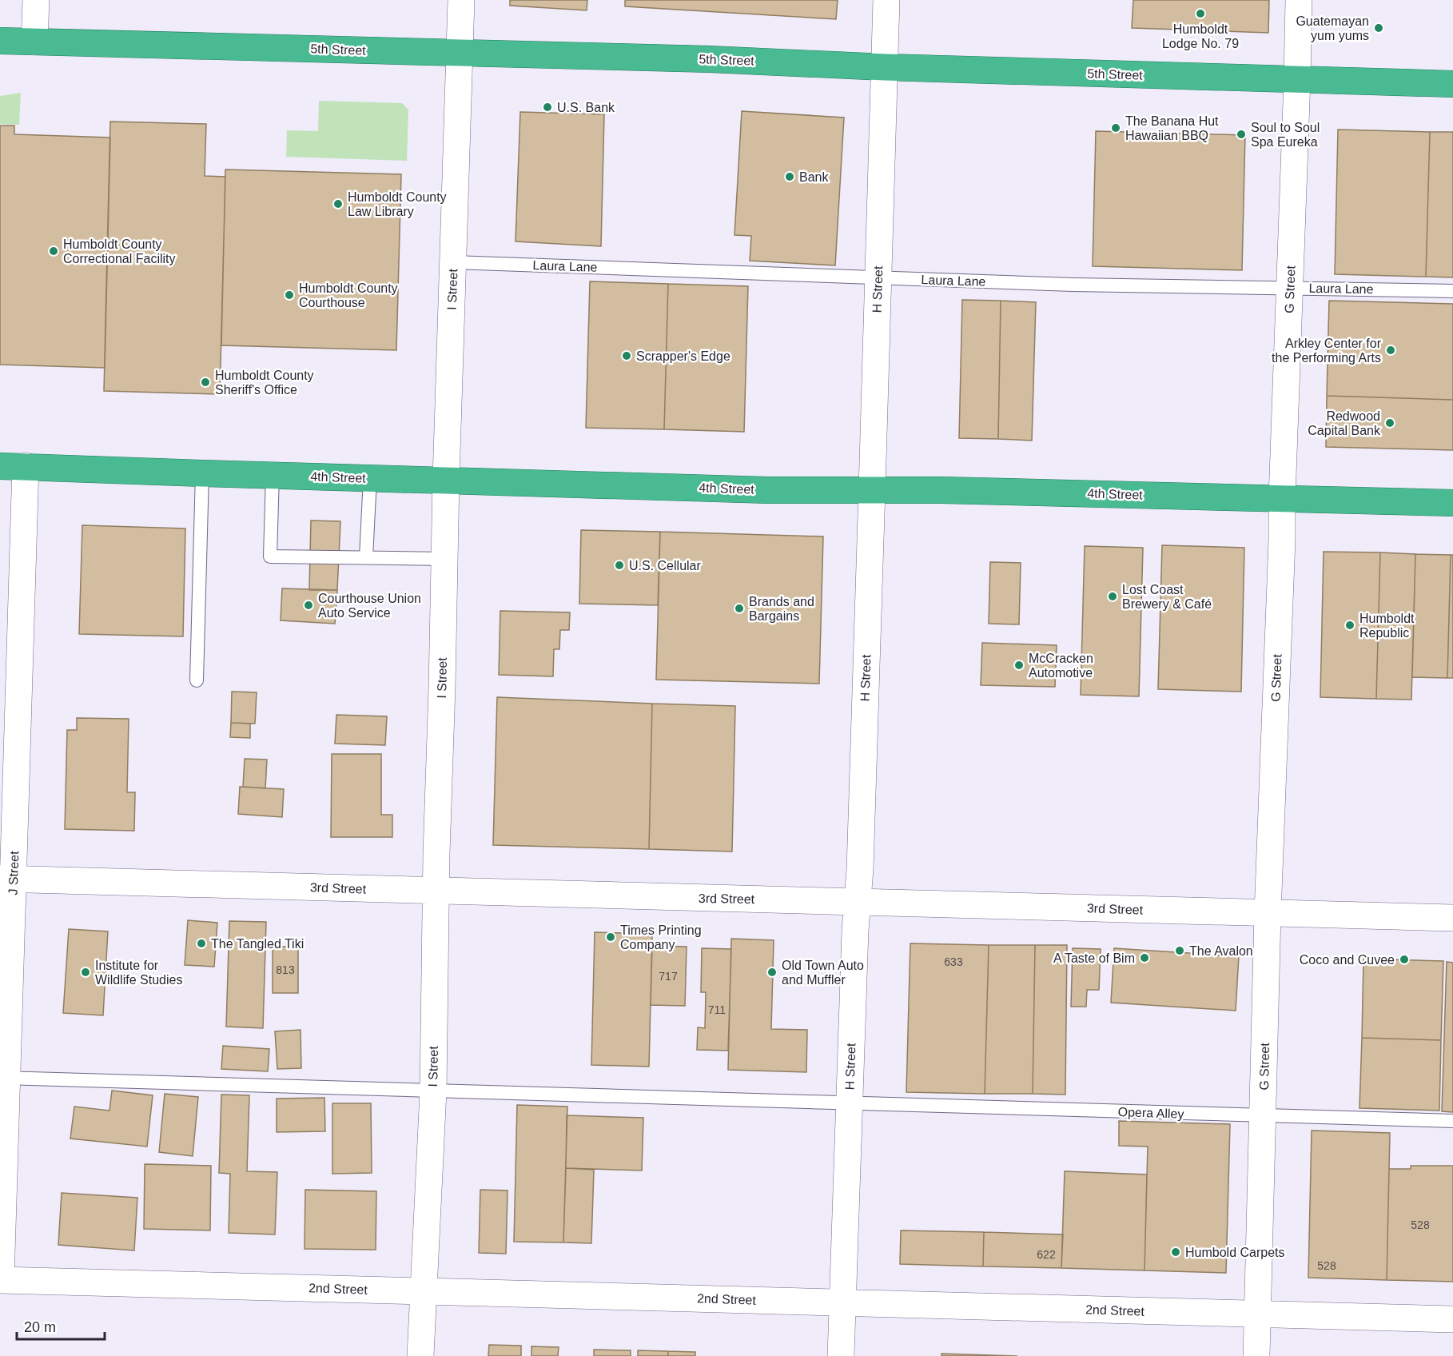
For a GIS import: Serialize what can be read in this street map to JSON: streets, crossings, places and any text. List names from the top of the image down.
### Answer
{
  "streets": {
    "highway": ["5th Street", "4th Street"],
    "street": [
      "I Street",
      "H Street",
      "G Street",
      "J Street",
      "3rd Street",
      "2nd Street"
    ],
    "lane": ["Laura Lane", "Opera Alley"]
  },
  "crossings": [
    ["5th Street", "I Street"],
    ["5th Street", "H Street"],
    ["5th Street", "G Street"],
    ["Laura Lane", "I Street"],
    ["Laura Lane", "H Street"],
    ["Laura Lane", "G Street"],
    ["I Street", "4th Street"],
    ["I Street", "3rd Street"],
    ["I Street", "Opera Alley"],
    ["I Street", "2nd Street"],
    ["H Street", "4th Street"],
    ["H Street", "3rd Street"],
    ["H Street", "Opera Alley"],
    ["H Street", "2nd Street"],
    ["G Street", "4th Street"],
    ["G Street", "3rd Street"],
    ["G Street", "Opera Alley"],
    ["G Street", "2nd Street"],
    ["4th Street", "J Street"],
    ["J Street", "3rd Street"],
    ["J Street", "Opera Alley"],
    ["J Street", "2nd Street"]
  ],
  "places": [
    "Humboldt Lodge No. 79",
    "Guatemayan yum yums",
    "U.S. Bank",
    "The Banana Hut Hawaiian BBQ",
    "Soul to Soul Spa Eureka",
    "Bank",
    "Humboldt County Law Library",
    "Humboldt County Correctional Facility",
    "Humboldt County Courthouse",
    "Arkley Center for the Performing Arts",
    "Scrapper's Edge",
    "Humboldt County Sheriff's Office",
    "Redwood Capital Bank",
    "U.S. Cellular",
    "Lost Coast Brewery & Café",
    "Courthouse Union Auto Service",
    "Brands and Bargains",
    "Humboldt Republic",
    "McCracken Automotive",
    "Times Printing Company",
    "The Tangled Tiki",
    "The Avalon",
    "A Taste of Bim",
    "Coco and Cuvee",
    "Institute for Wildlife Studies",
    "Old Town Auto and Muffler",
    "Humbold Carpets"
  ],
  "house_numbers": [
    "633",
    "813",
    "717",
    "711",
    "528",
    "622",
    "528"
  ],
  "scale_bar": "20 m"
}
